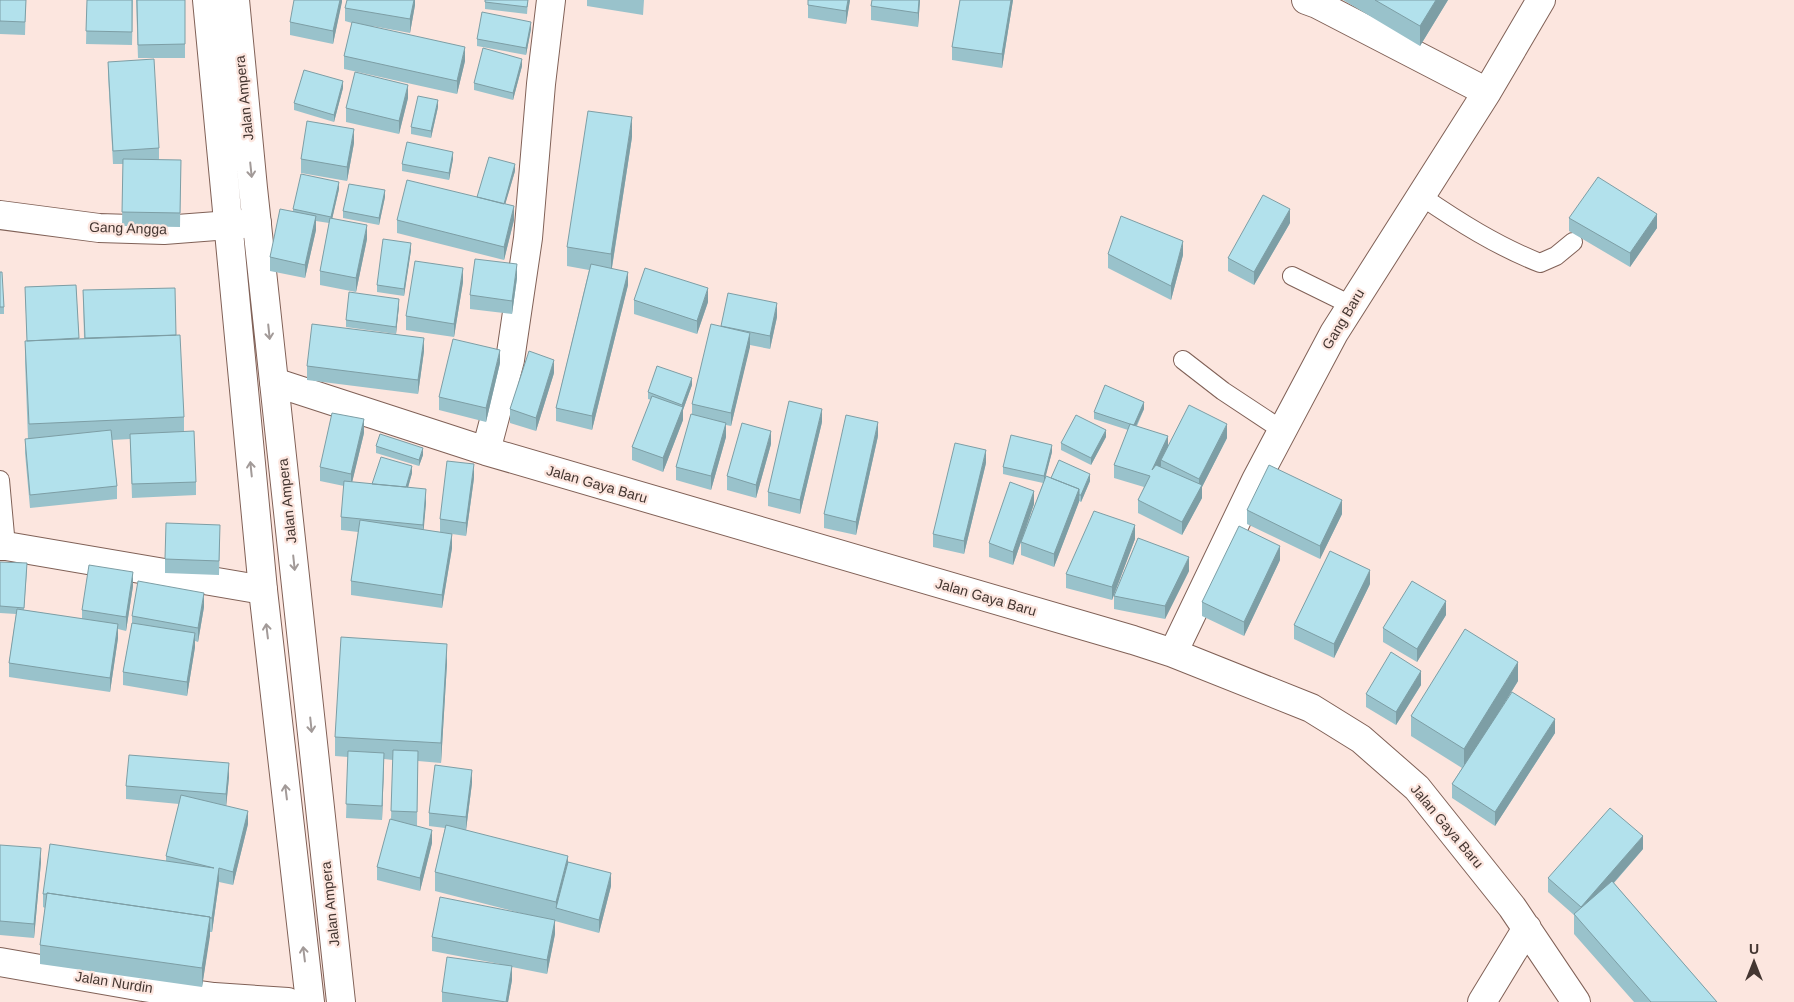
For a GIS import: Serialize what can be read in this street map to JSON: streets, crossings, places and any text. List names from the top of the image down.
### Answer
{
  "streets": {
    "street": [
      "Jalan Ampera",
      "Gang Angga",
      "Gang Baru",
      "Jalan Gaya Baru",
      "Jalan Nurdin"
    ]
  },
  "crossings": [
    ["Jalan Ampera", "Gang Angga"],
    ["Jalan Ampera", "Jalan Gaya Baru"],
    ["Gang Baru", "Jalan Gaya Baru"]
  ],
  "north": "top"
}
